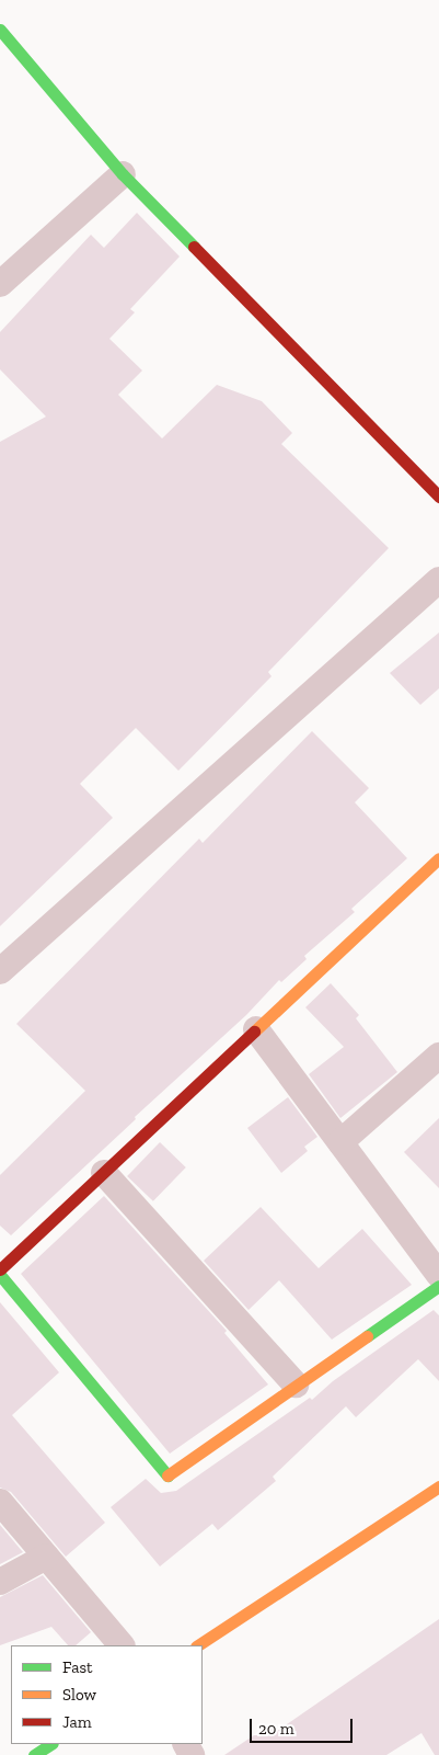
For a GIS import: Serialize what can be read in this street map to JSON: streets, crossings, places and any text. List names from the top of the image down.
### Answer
{
  "legend": ["Fast", "Slow", "Jam"],
  "scale_bar": "20 m"
}
